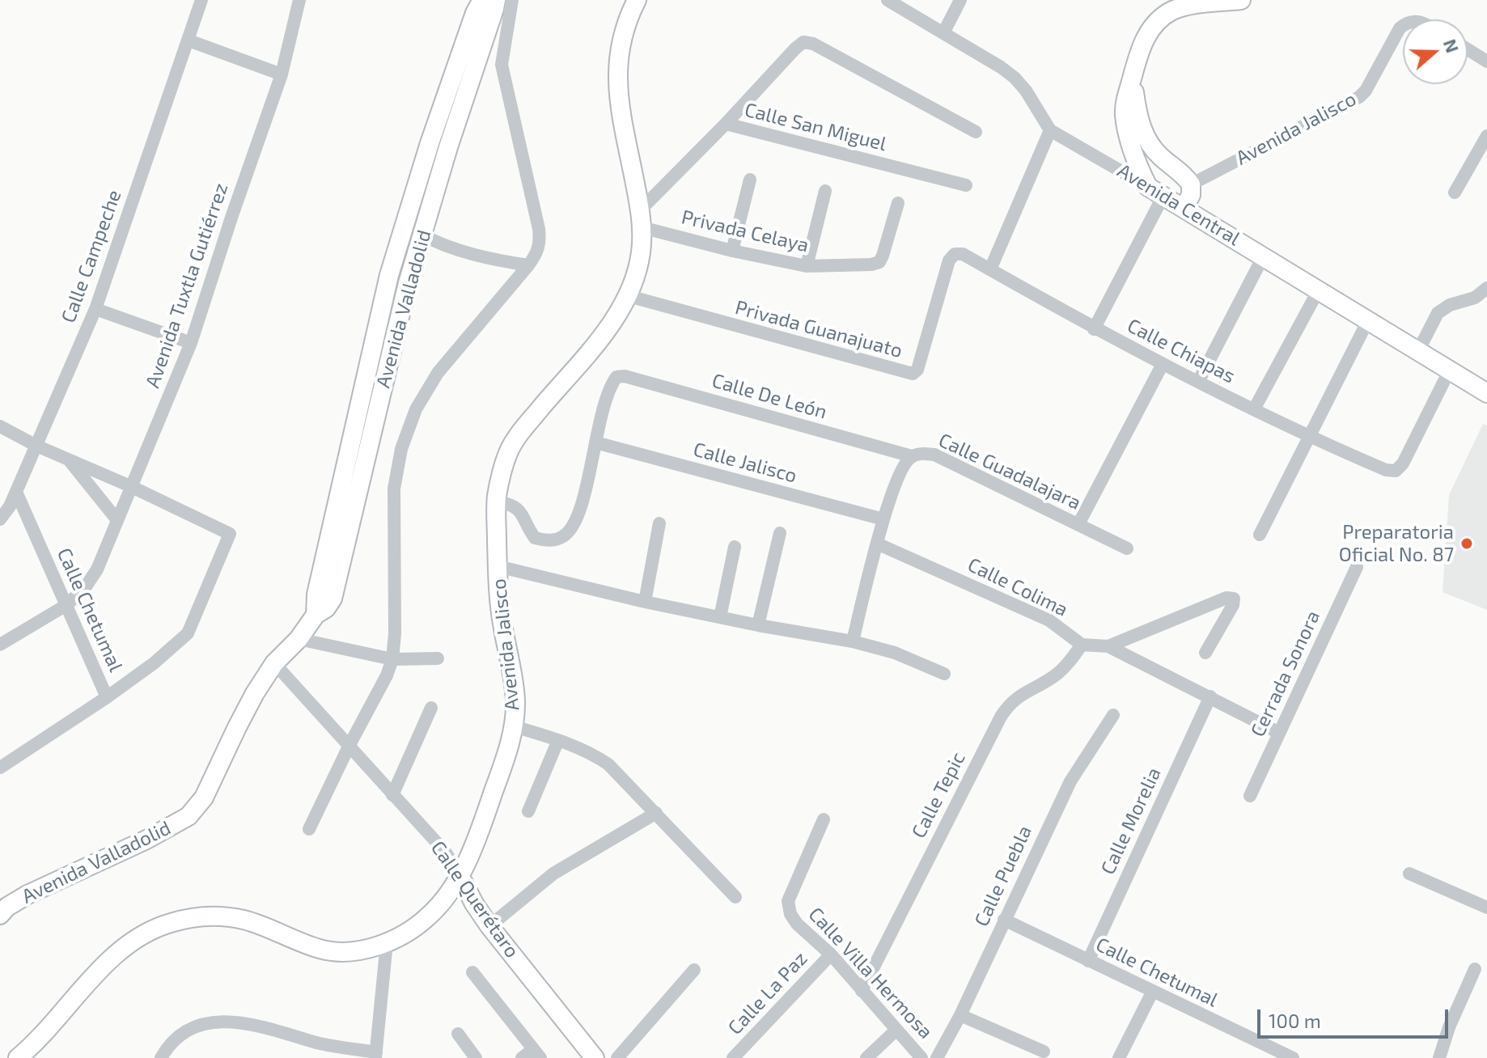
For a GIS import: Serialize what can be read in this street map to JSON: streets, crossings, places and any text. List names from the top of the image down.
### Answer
{
  "streets": {
    "main road": [
      "Avenida Jalisco",
      "Avenida Central",
      "Avenida Valladolid",
      "Calle Querétaro"
    ],
    "street": [
      "Calle San Miguel",
      "Privada Celaya",
      "Calle Campeche",
      "Avenida Tuxtla Gutiérrez",
      "Privada Guanajuato",
      "Calle Chiapas",
      "Calle De León",
      "Calle Jalisco",
      "Calle Guadalajara",
      "Calle Colima",
      "Calle Chetumal",
      "Cerrada Sonora",
      "Calle Tepic",
      "Calle Morelia",
      "Calle Puebla",
      "Calle Villa Hermosa",
      "Calle La Paz"
    ]
  },
  "crossings": [
    ["Calle San Miguel", "Avenida Jalisco"],
    ["Calle San Miguel", "Privada Celaya"],
    ["Avenida Jalisco", "Privada Celaya"],
    ["Avenida Jalisco", "Privada Guanajuato"],
    ["Avenida Jalisco", "Calle Querétaro"],
    ["Avenida Central", "Calle Chiapas"],
    ["Calle Campeche", "Calle Chetumal"],
    ["Avenida Tuxtla Gutiérrez", "Calle Chetumal"],
    ["Avenida Valladolid", "Calle Querétaro"],
    ["Privada Guanajuato", "Calle Chiapas"],
    ["Calle De León", "Calle Jalisco"],
    ["Calle De León", "Calle Guadalajara"],
    ["Calle Jalisco", "Calle Guadalajara"],
    ["Calle Guadalajara", "Calle Colima"],
    ["Calle Colima", "Calle Tepic"],
    ["Calle Chetumal", "Calle Morelia"],
    ["Calle Chetumal", "Calle Puebla"],
    ["Calle Tepic", "Calle Villa Hermosa"],
    ["Calle Villa Hermosa", "Calle La Paz"]
  ],
  "places": ["Preparatoria Oficial No. 87"],
  "scale_bar": "100 m",
  "north": "right"
}
